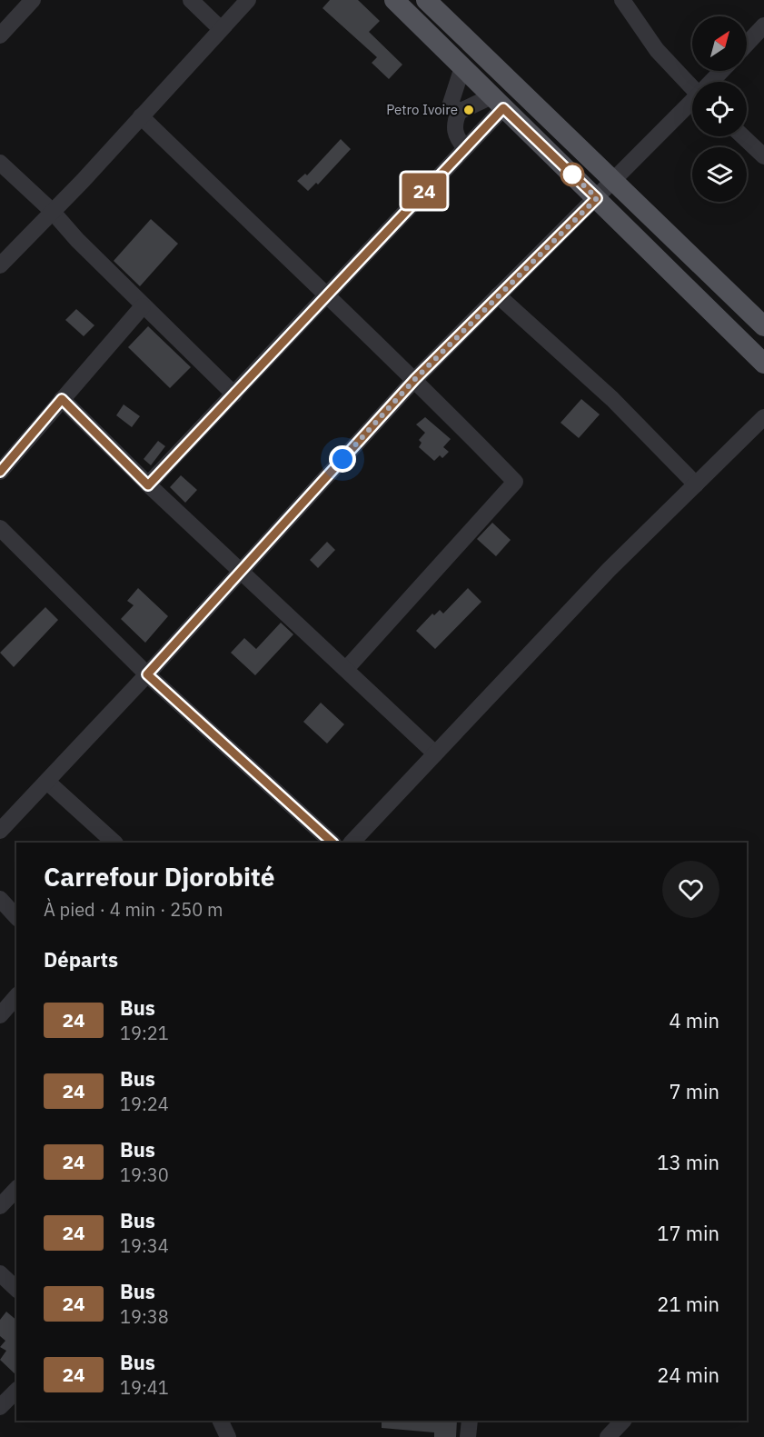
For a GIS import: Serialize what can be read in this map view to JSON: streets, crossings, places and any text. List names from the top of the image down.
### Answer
{
  "places": ["Petro Ivoire"],
  "lines": ["bus line 24"],
  "north": "top right",
  "page": {
    "on_map": "24",
    "heading": [
      ["Carrefour Djorobité", "À pied · 4 min · 250 m"],
      "Départs"
    ],
    "list": [
      {
        "mark": "24",
        "name": "Bus",
        "note": "19:21",
        "value": "4 min"
      },
      {
        "mark": "24",
        "name": "Bus",
        "note": "19:24",
        "value": "7 min"
      },
      {
        "mark": "24",
        "name": "Bus",
        "note": "19:30",
        "value": "13 min"
      },
      {
        "mark": "24",
        "name": "Bus",
        "note": "19:34",
        "value": "17 min"
      },
      {
        "mark": "24",
        "name": "Bus",
        "note": "19:38",
        "value": "21 min"
      },
      {
        "mark": "24",
        "name": "Bus",
        "note": "19:41",
        "value": "24 min"
      }
    ]
  }
}
